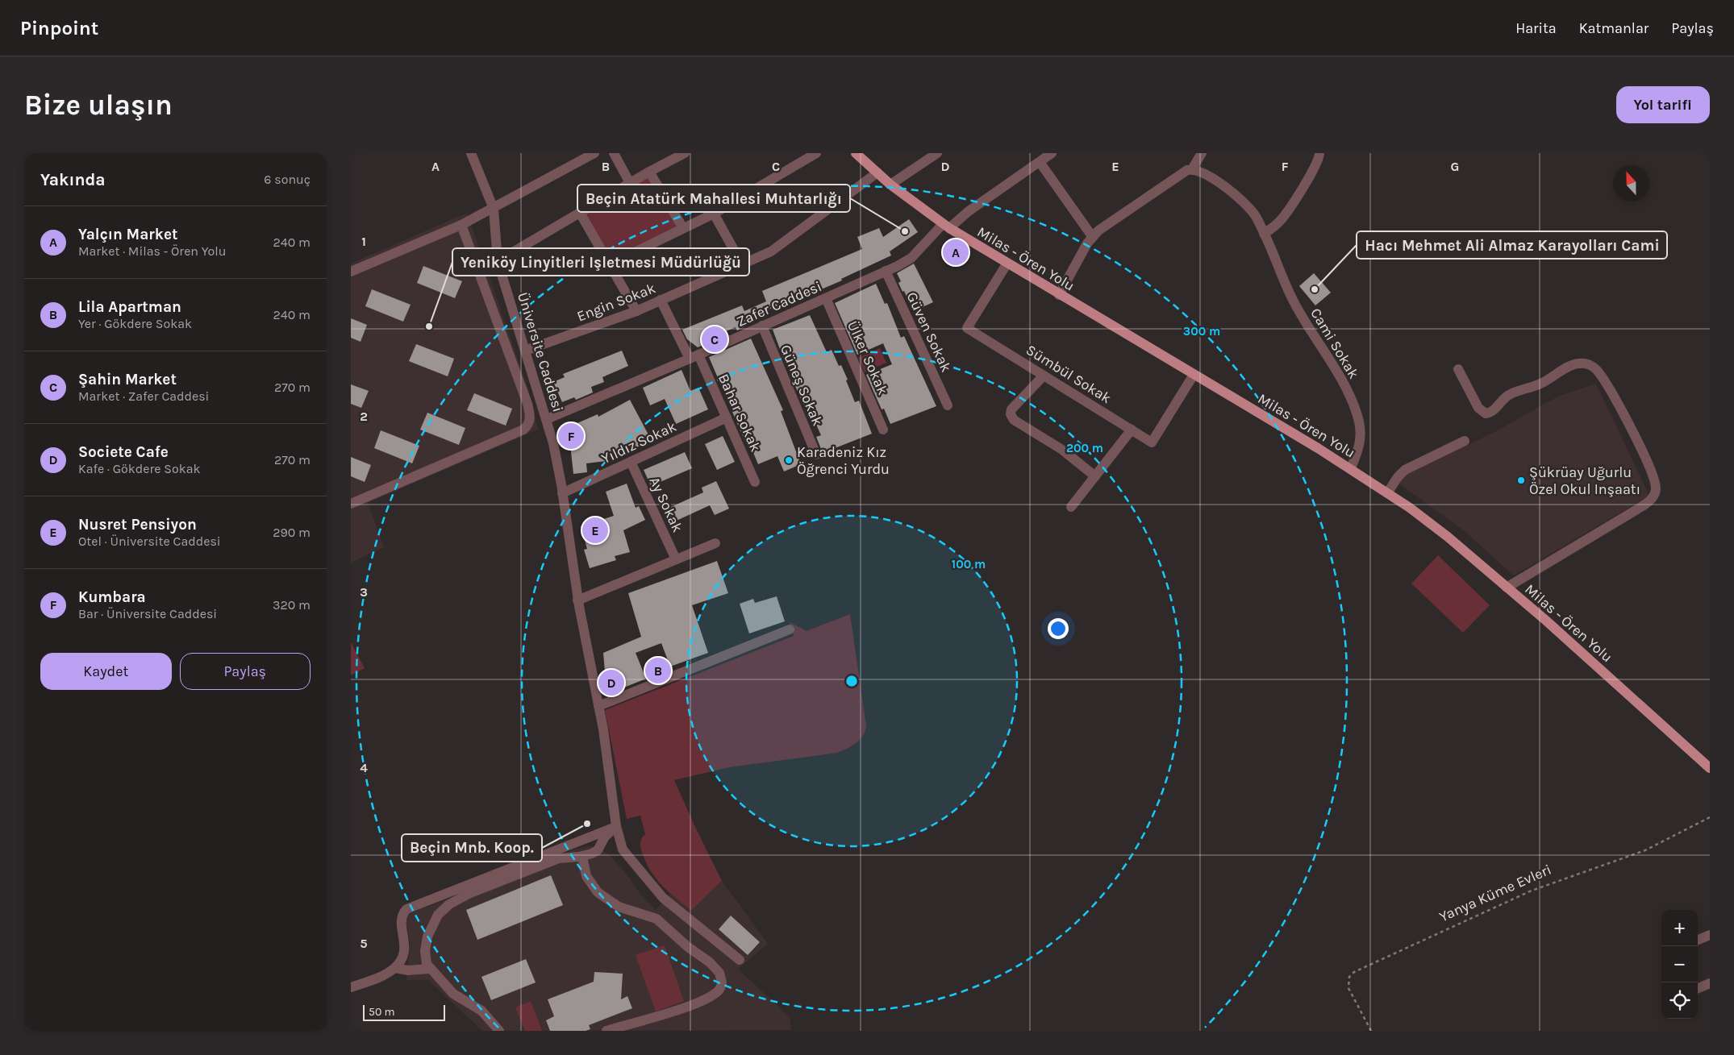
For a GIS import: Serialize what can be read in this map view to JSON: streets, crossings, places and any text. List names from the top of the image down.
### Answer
{
  "streets": {
    "main road": ["Milas - Ören Yolu"],
    "street": [
      "Engin Sokak",
      "Zafer Caddesi",
      "Güven Sokak",
      "Cami Sokak",
      "Üniversite Caddesi",
      "Ülker Sokak",
      "Sümbül Sokak",
      "Güneş Sokak",
      "Bahar Sokak",
      "Yıldız Sokak",
      "Ay Sokak"
    ],
    "path": ["Yanya Küme Evleri"]
  },
  "crossings": [
    ["Milas - Ören Yolu", "Engin Sokak"],
    ["Milas - Ören Yolu", "Zafer Caddesi"],
    ["Milas - Ören Yolu", "Cami Sokak"],
    ["Milas - Ören Yolu", "Sümbül Sokak"],
    ["Engin Sokak", "Üniversite Caddesi"],
    ["Engin Sokak", "Bahar Sokak"],
    ["Zafer Caddesi", "Güven Sokak"],
    ["Zafer Caddesi", "Üniversite Caddesi"],
    ["Zafer Caddesi", "Ülker Sokak"],
    ["Zafer Caddesi", "Güneş Sokak"],
    ["Zafer Caddesi", "Bahar Sokak"],
    ["Üniversite Caddesi", "Yıldız Sokak"],
    ["Bahar Sokak", "Yıldız Sokak"],
    ["Yıldız Sokak", "Ay Sokak"]
  ],
  "places": [
    "Beçin Atatürk Mahallesi Muhtarlığı",
    "Hacı Mehmet Ali Almaz Karayolları Cami",
    "Yeniköy Linyitleri Işletmesi Müdürlüğü",
    "Karadeniz Kız Öğrenci Yurdu",
    "Şükrüay Uğurlu Özel Okul Inşaatı",
    "Beçin Mnb. Koop."
  ],
  "scale_bar": "50 m",
  "north": "top",
  "page": {
    "header": "Pinpoint",
    "nav": ["Harita", "Katmanlar", "Paylaş"],
    "buttons": [
      "Yol tarifi",
      ["Kaydet", "Paylaş"]
    ],
    "title": "Bize ulaşın",
    "heading": ["Yakında", "6 sonuç"],
    "list": [
      {
        "mark": "A",
        "name": "Yalçın Market",
        "note": "Market · Milas - Ören Yolu",
        "value": "240 m"
      },
      {
        "mark": "B",
        "name": "Lila Apartman",
        "note": "Yer · Gökdere Sokak",
        "value": "240 m"
      },
      {
        "mark": "C",
        "name": "Şahin Market",
        "note": "Market · Zafer Caddesi",
        "value": "270 m"
      },
      {
        "mark": "D",
        "name": "Societe Cafe",
        "note": "Kafe · Gökdere Sokak",
        "value": "270 m"
      },
      {
        "mark": "E",
        "name": "Nusret Pensiyon",
        "note": "Otel · Üniversite Caddesi",
        "value": "290 m"
      },
      {
        "mark": "F",
        "name": "Kumbara",
        "note": "Bar · Üniversite Caddesi",
        "value": "320 m"
      }
    ],
    "pins": [
      "A",
      "C",
      "F",
      "E",
      "B",
      "D"
    ],
    "map_buttons": ["+", "−"],
    "scale": "50 m"
  },
  "grid": {
    "columns": [
      "A",
      "B",
      "C",
      "D",
      "E",
      "F",
      "G"
    ],
    "rows": [
      "1",
      "2",
      "3",
      "4",
      "5"
    ]
  },
  "rings": ["300 m", "200 m", "100 m"]
}
